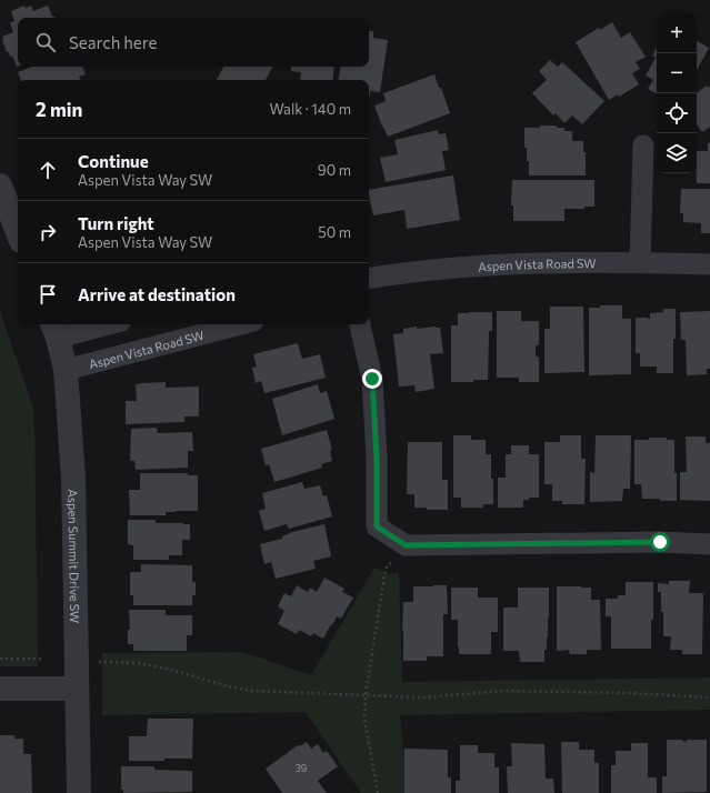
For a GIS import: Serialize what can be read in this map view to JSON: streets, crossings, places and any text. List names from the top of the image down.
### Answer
{
  "streets": {
    "street": ["Aspen Vista Road SW", "Aspen Summit Drive SW"]
  },
  "crossings": [
    ["Aspen Vista Road SW", "Aspen Summit Drive SW"]
  ],
  "house_numbers": ["39"],
  "page": {
    "map_buttons": ["+", "−"],
    "search": "Search here",
    "heading": ["2 min", "Walk · 140 m"],
    "list": [
      ["Continue", "Aspen Vista Way SW", "90 m"],
      ["Turn right", "Aspen Vista Way SW", "50 m"],
      "Arrive at destination"
    ]
  }
}
